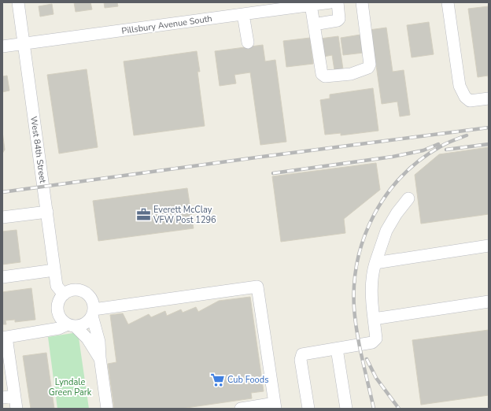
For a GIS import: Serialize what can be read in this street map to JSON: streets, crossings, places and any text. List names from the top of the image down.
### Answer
{
  "streets": {
    "street": ["Pillsbury Avenue South", "West 84th Street"]
  },
  "crossings": [
    ["Pillsbury Avenue South", "West 84th Street"]
  ],
  "parks": ["Lyndale Green Park"],
  "places": {
    "office": ["Everett McClay VFW Post 1296"],
    "supermarket": ["Cub Foods"]
  }
}
